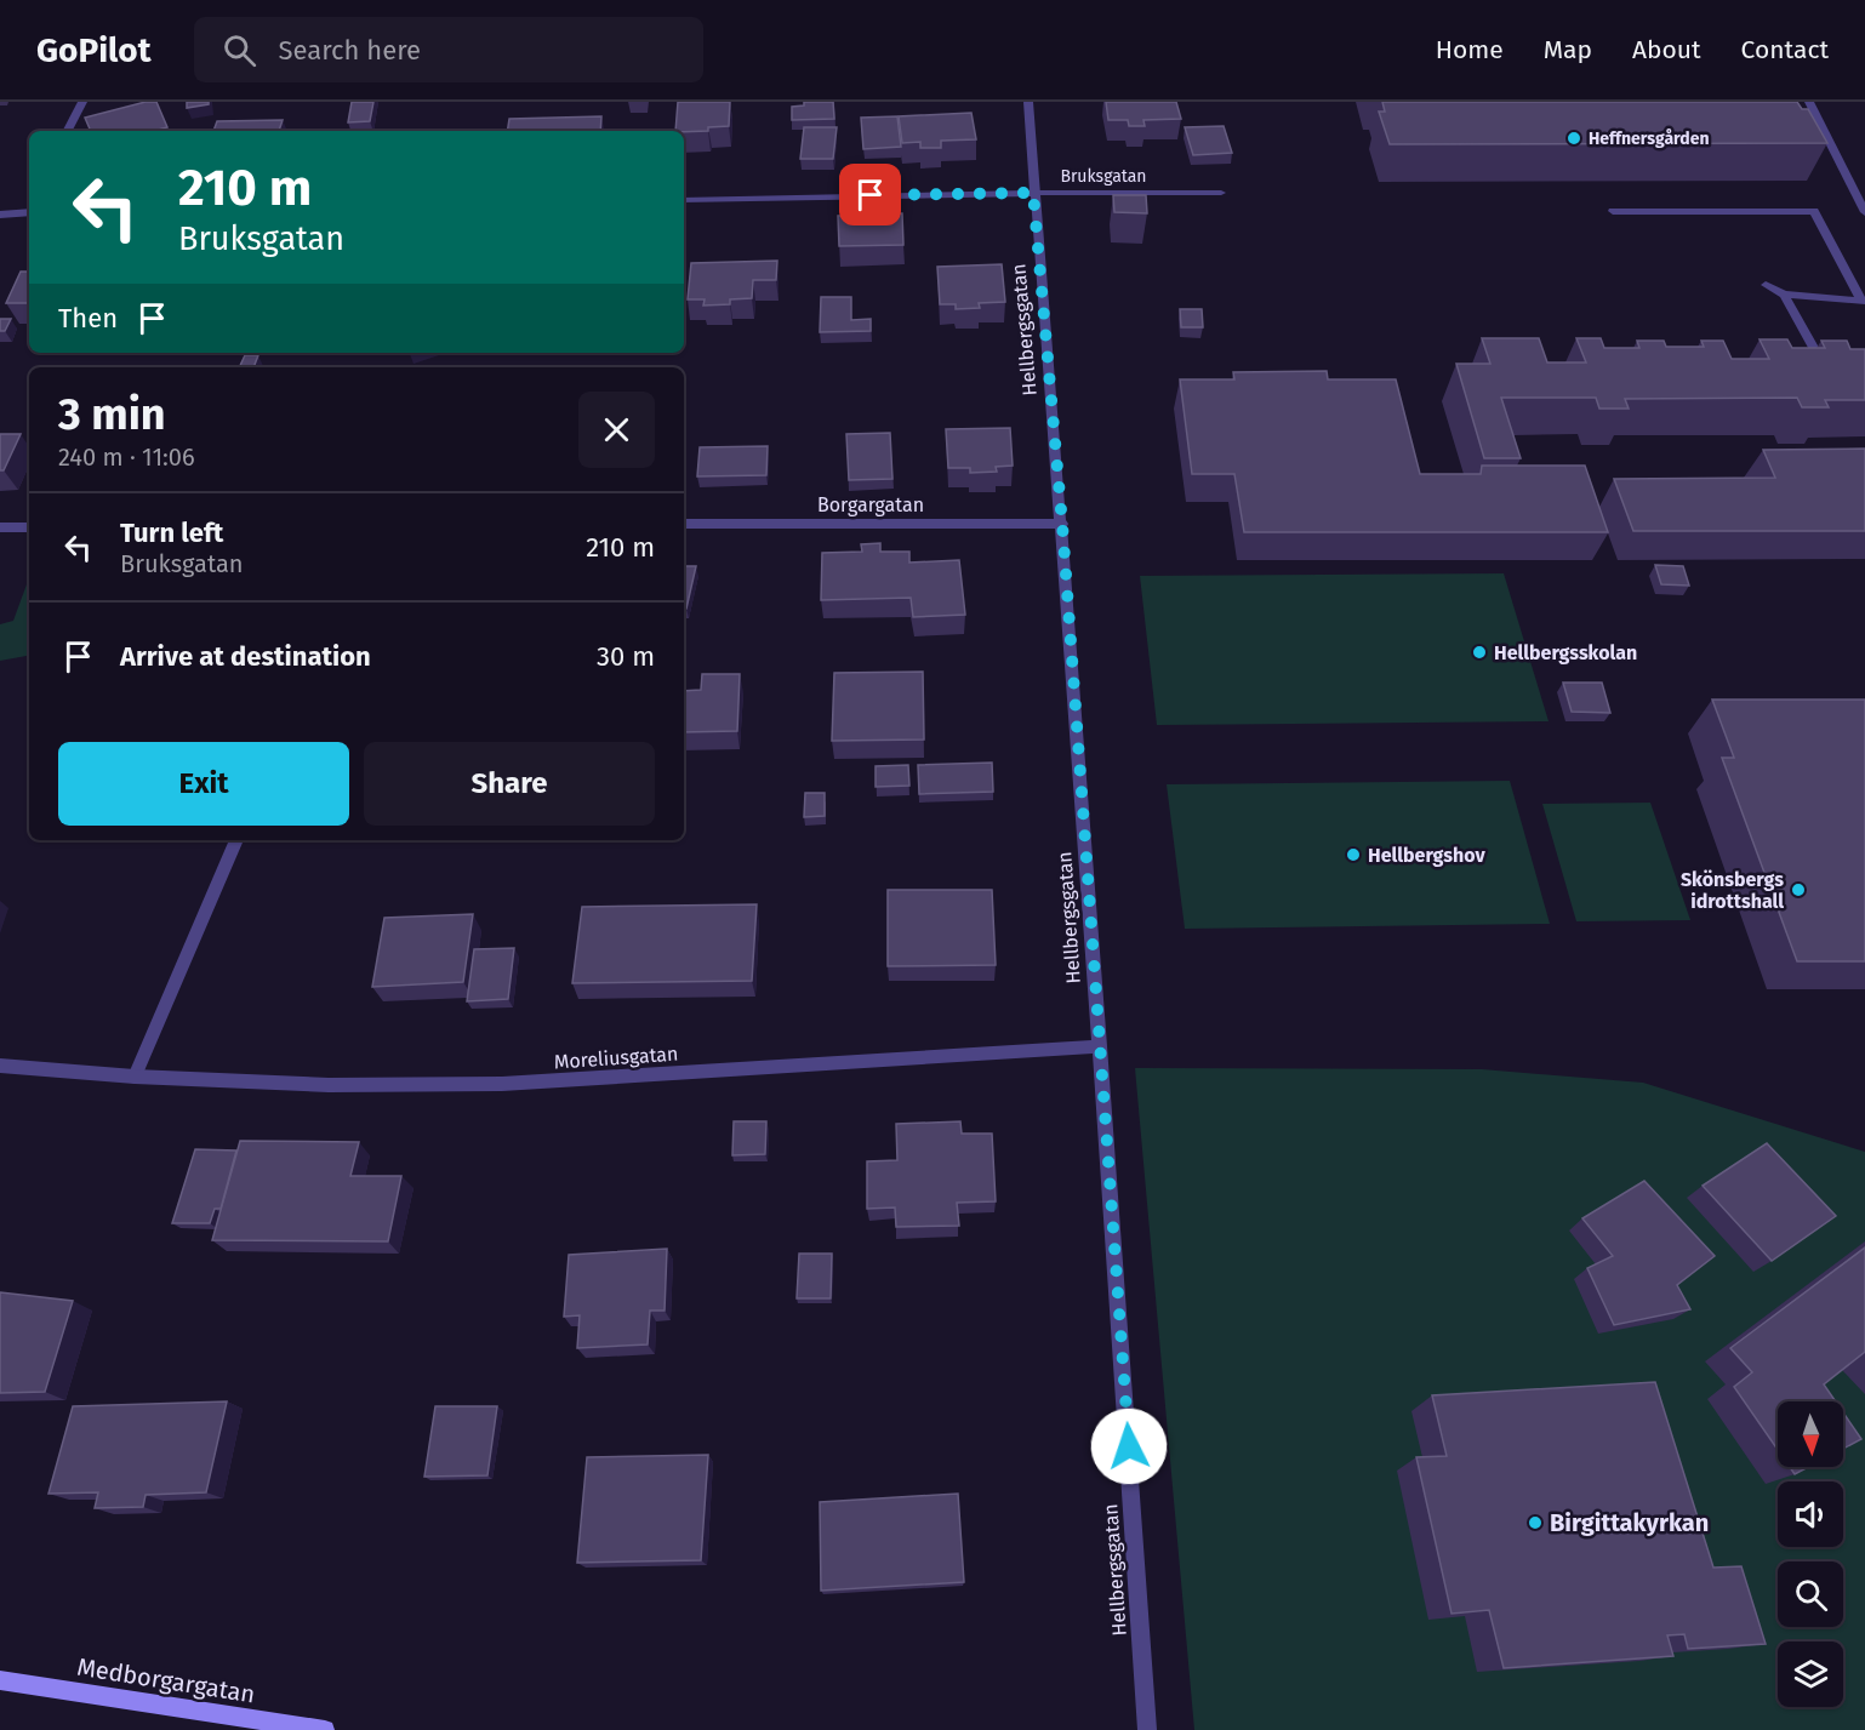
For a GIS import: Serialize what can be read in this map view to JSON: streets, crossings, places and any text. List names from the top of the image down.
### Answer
{
  "streets": {
    "street": [
      "Bruksgatan",
      "Hellbergsgatan",
      "Borgargatan",
      "Moreliusgatan",
      "Medborgargatan"
    ]
  },
  "crossings": [
    ["Bruksgatan", "Hellbergsgatan"],
    ["Hellbergsgatan", "Borgargatan"],
    ["Hellbergsgatan", "Moreliusgatan"]
  ],
  "places": [
    "Heffnersgården",
    "Hellbergsskolan",
    "Hellbergshov",
    "Skönsbergs idrottshall",
    "Birgittakyrkan"
  ],
  "north": "bottom",
  "page": {
    "header": "GoPilot",
    "search": "Search here",
    "nav": [
      "Home",
      "Map",
      "About",
      "Contact"
    ],
    "turn": ["210 m", "Bruksgatan"],
    "then": "Then",
    "heading": ["3 min", "240 m · 11:06"],
    "list": [
      {
        "name": "Turn left",
        "note": "Bruksgatan",
        "value": "210 m"
      },
      {
        "name": "Arrive at destination",
        "value": "30 m"
      }
    ],
    "buttons": ["Exit", "Share"]
  }
}
